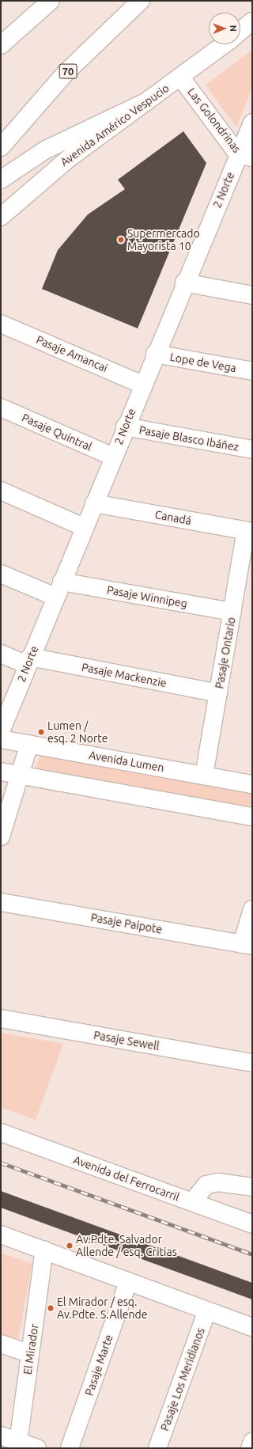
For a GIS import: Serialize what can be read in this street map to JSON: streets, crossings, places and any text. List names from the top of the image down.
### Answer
{
  "streets": {
    "main road": [
      "70",
      "Las Golondrinas",
      "Avenida Américo Vespucio",
      "2 Norte",
      "Pasaje Amancai",
      "Lope de Vega",
      "Pasaje Quintral",
      "Pasaje Blasco Ibáñez",
      "Canadá",
      "Pasaje Winnipeg",
      "Pasaje Ontario",
      "Pasaje Mackenzie",
      "Avenida Lumen",
      "Pasaje Paipote",
      "Pasaje Sewell",
      "Avenida del Ferrocarril",
      "El Mirador",
      "Pasaje Marte",
      "Pasaje Los Meridianos"
    ]
  },
  "crossings": [
    ["Las Golondrinas", "Avenida Américo Vespucio"],
    ["Las Golondrinas", "2 Norte"],
    ["2 Norte", "Pasaje Amancai"],
    ["2 Norte", "Lope de Vega"],
    ["2 Norte", "Pasaje Quintral"],
    ["2 Norte", "Pasaje Blasco Ibáñez"],
    ["2 Norte", "Canadá"],
    ["2 Norte", "Pasaje Winnipeg"],
    ["2 Norte", "Pasaje Mackenzie"],
    ["Canadá", "Pasaje Ontario"],
    ["Pasaje Winnipeg", "Pasaje Ontario"],
    ["Pasaje Ontario", "Pasaje Mackenzie"],
    ["Pasaje Ontario", "Avenida Lumen"]
  ],
  "places": [
    "Supermercado Mayorista 10",
    "Lumen / esq. 2 Norte",
    "Av.Pdte. Salvador Allende / esq. Critias",
    "El Mirador / esq. Av.Pdte. S.Allende"
  ],
  "north": "right"
}
